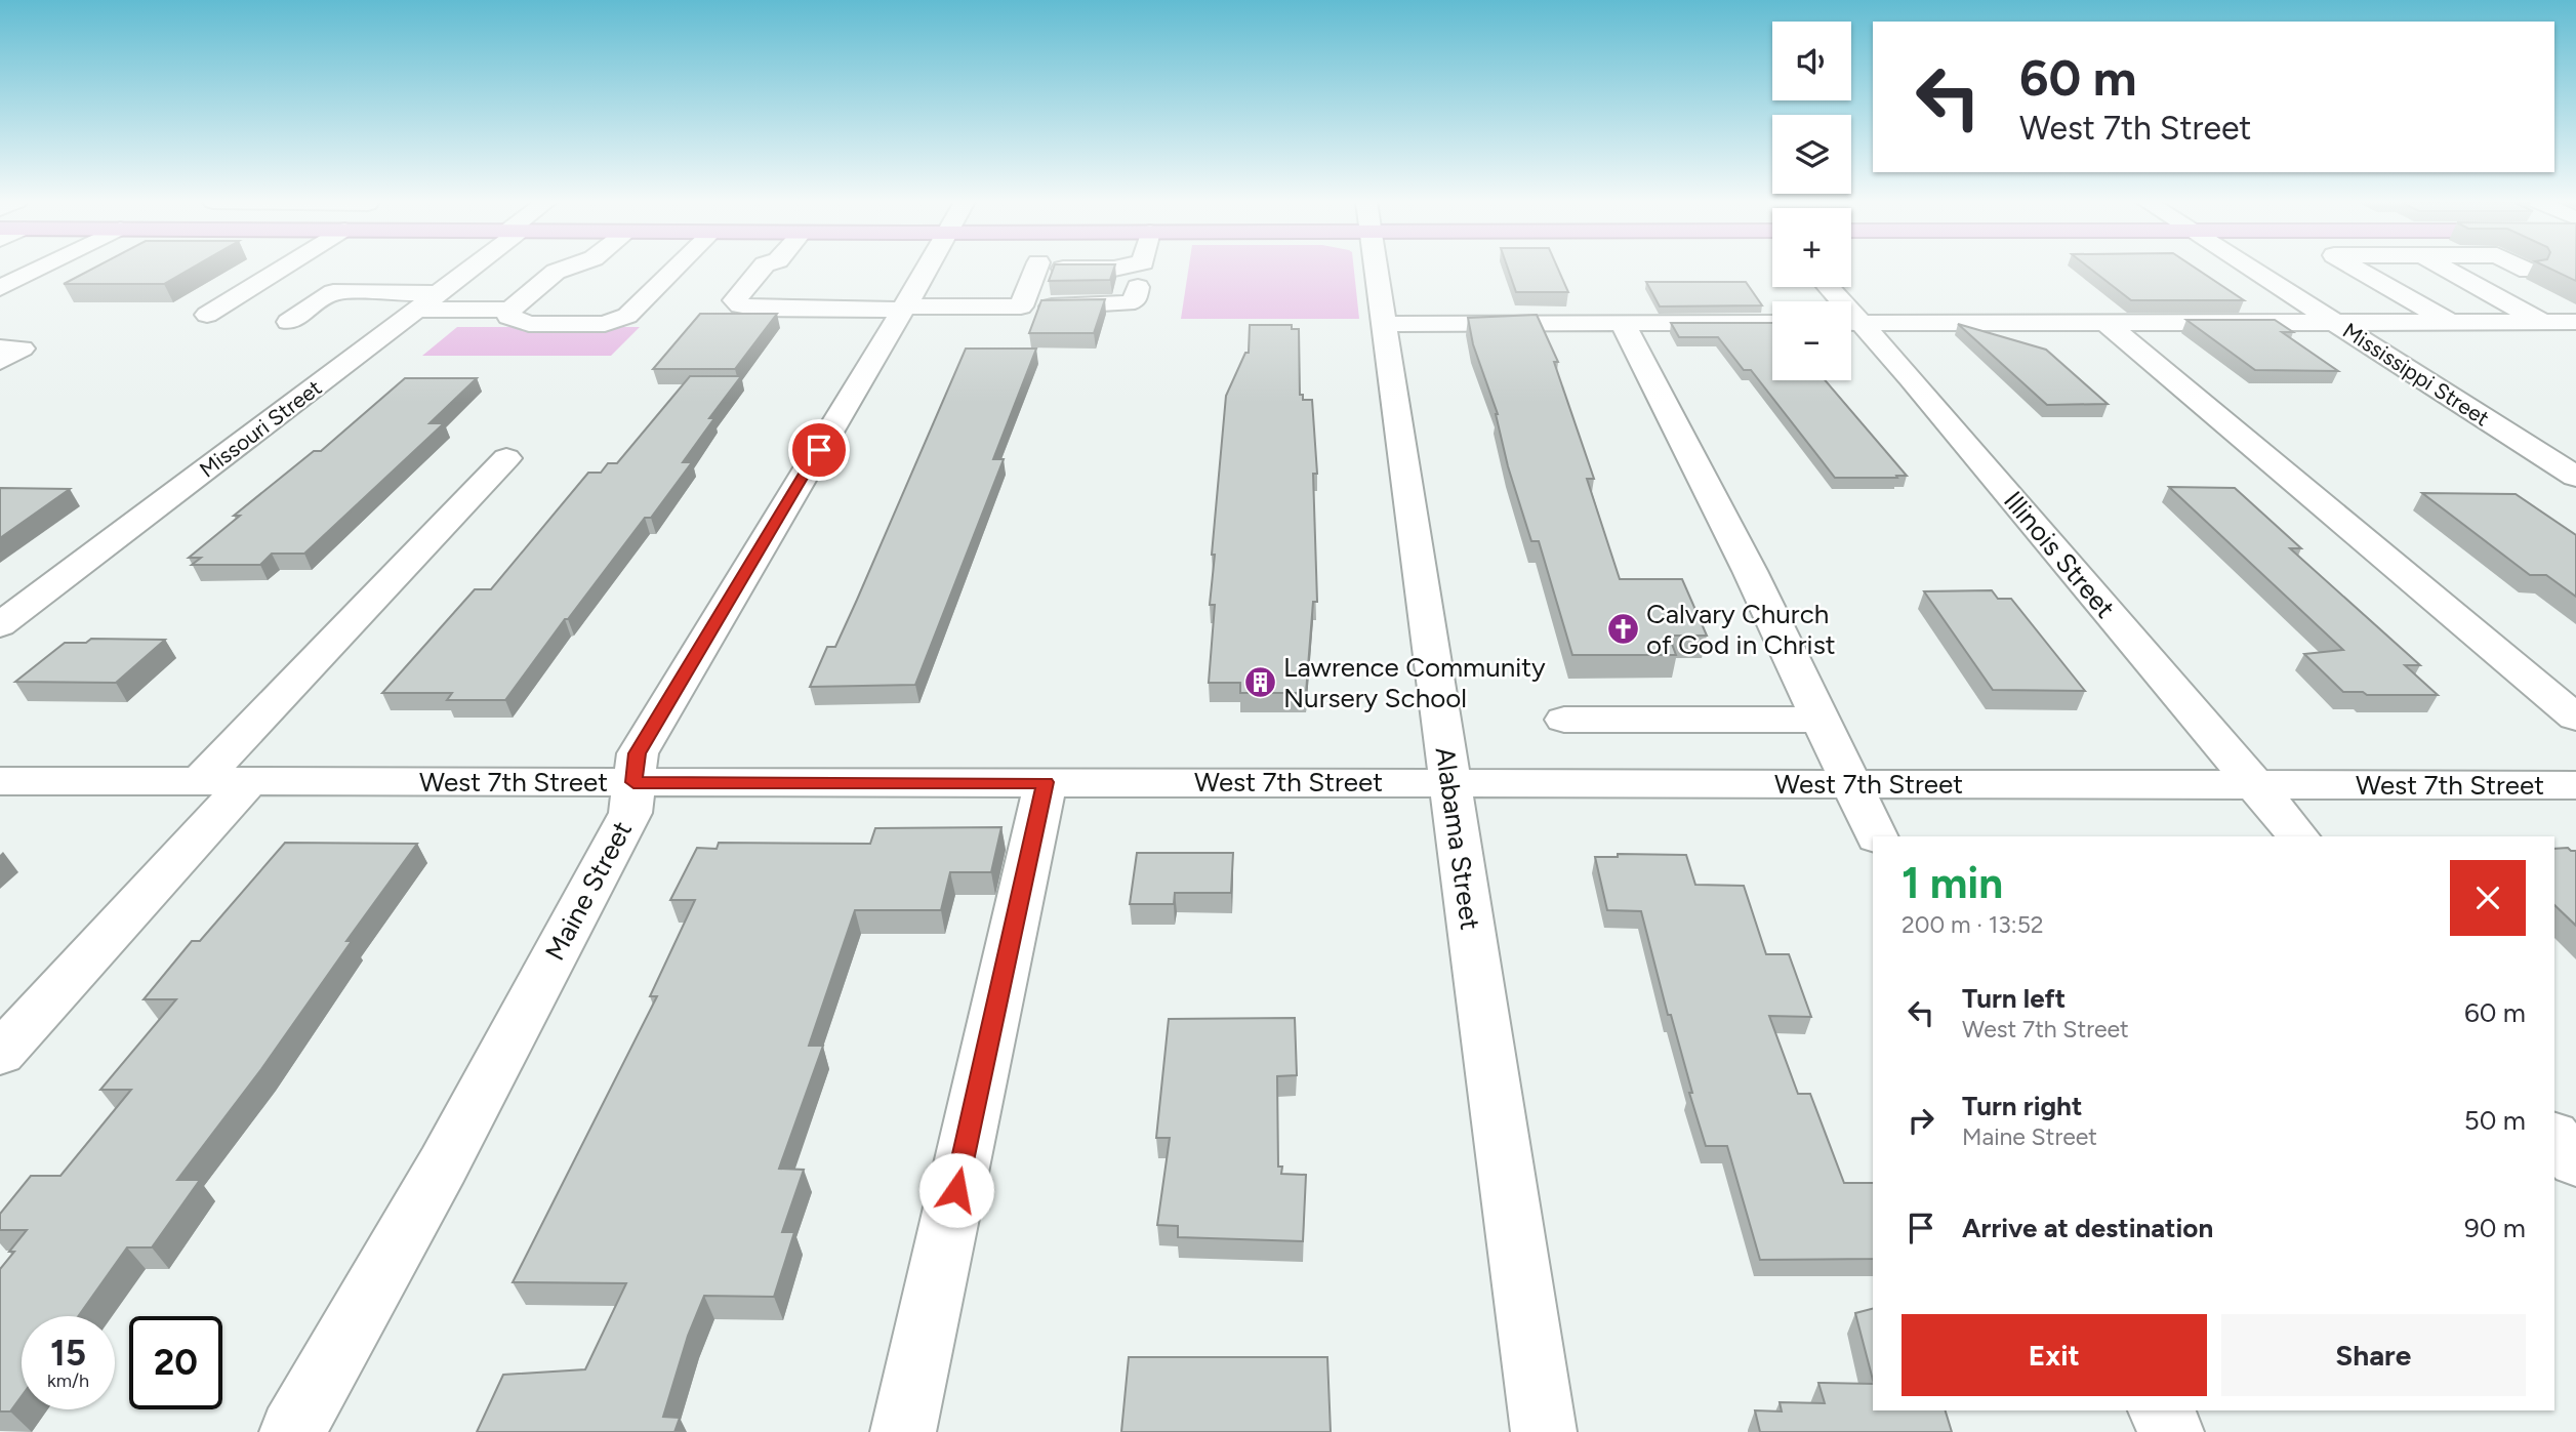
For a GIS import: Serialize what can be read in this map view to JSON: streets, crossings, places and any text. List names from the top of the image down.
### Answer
{
  "streets": {
    "street": [
      "Mississippi Street",
      "Missouri Street",
      "Illinois Street",
      "West 7th Street",
      "Alabama Street",
      "Maine Street"
    ]
  },
  "crossings": [
    ["Illinois Street", "West 7th Street"],
    ["West 7th Street", "Alabama Street"],
    ["West 7th Street", "Maine Street"]
  ],
  "places": {
    "church": ["Calvary Church of God in Christ"],
    "building": ["Lawrence Community Nursery School"]
  },
  "page": {
    "map_buttons": ["+", "−"],
    "turn": ["60 m", "West 7th Street"],
    "heading": ["1 min", "200 m · 13:52"],
    "list": [
      {
        "name": "Turn left",
        "note": "West 7th Street",
        "value": "60 m"
      },
      {
        "name": "Turn right",
        "note": "Maine Street",
        "value": "50 m"
      },
      {
        "name": "Arrive at destination",
        "value": "90 m"
      }
    ],
    "buttons": ["Exit", "Share"],
    "speed": "15 km/h",
    "limit": "20"
  }
}
